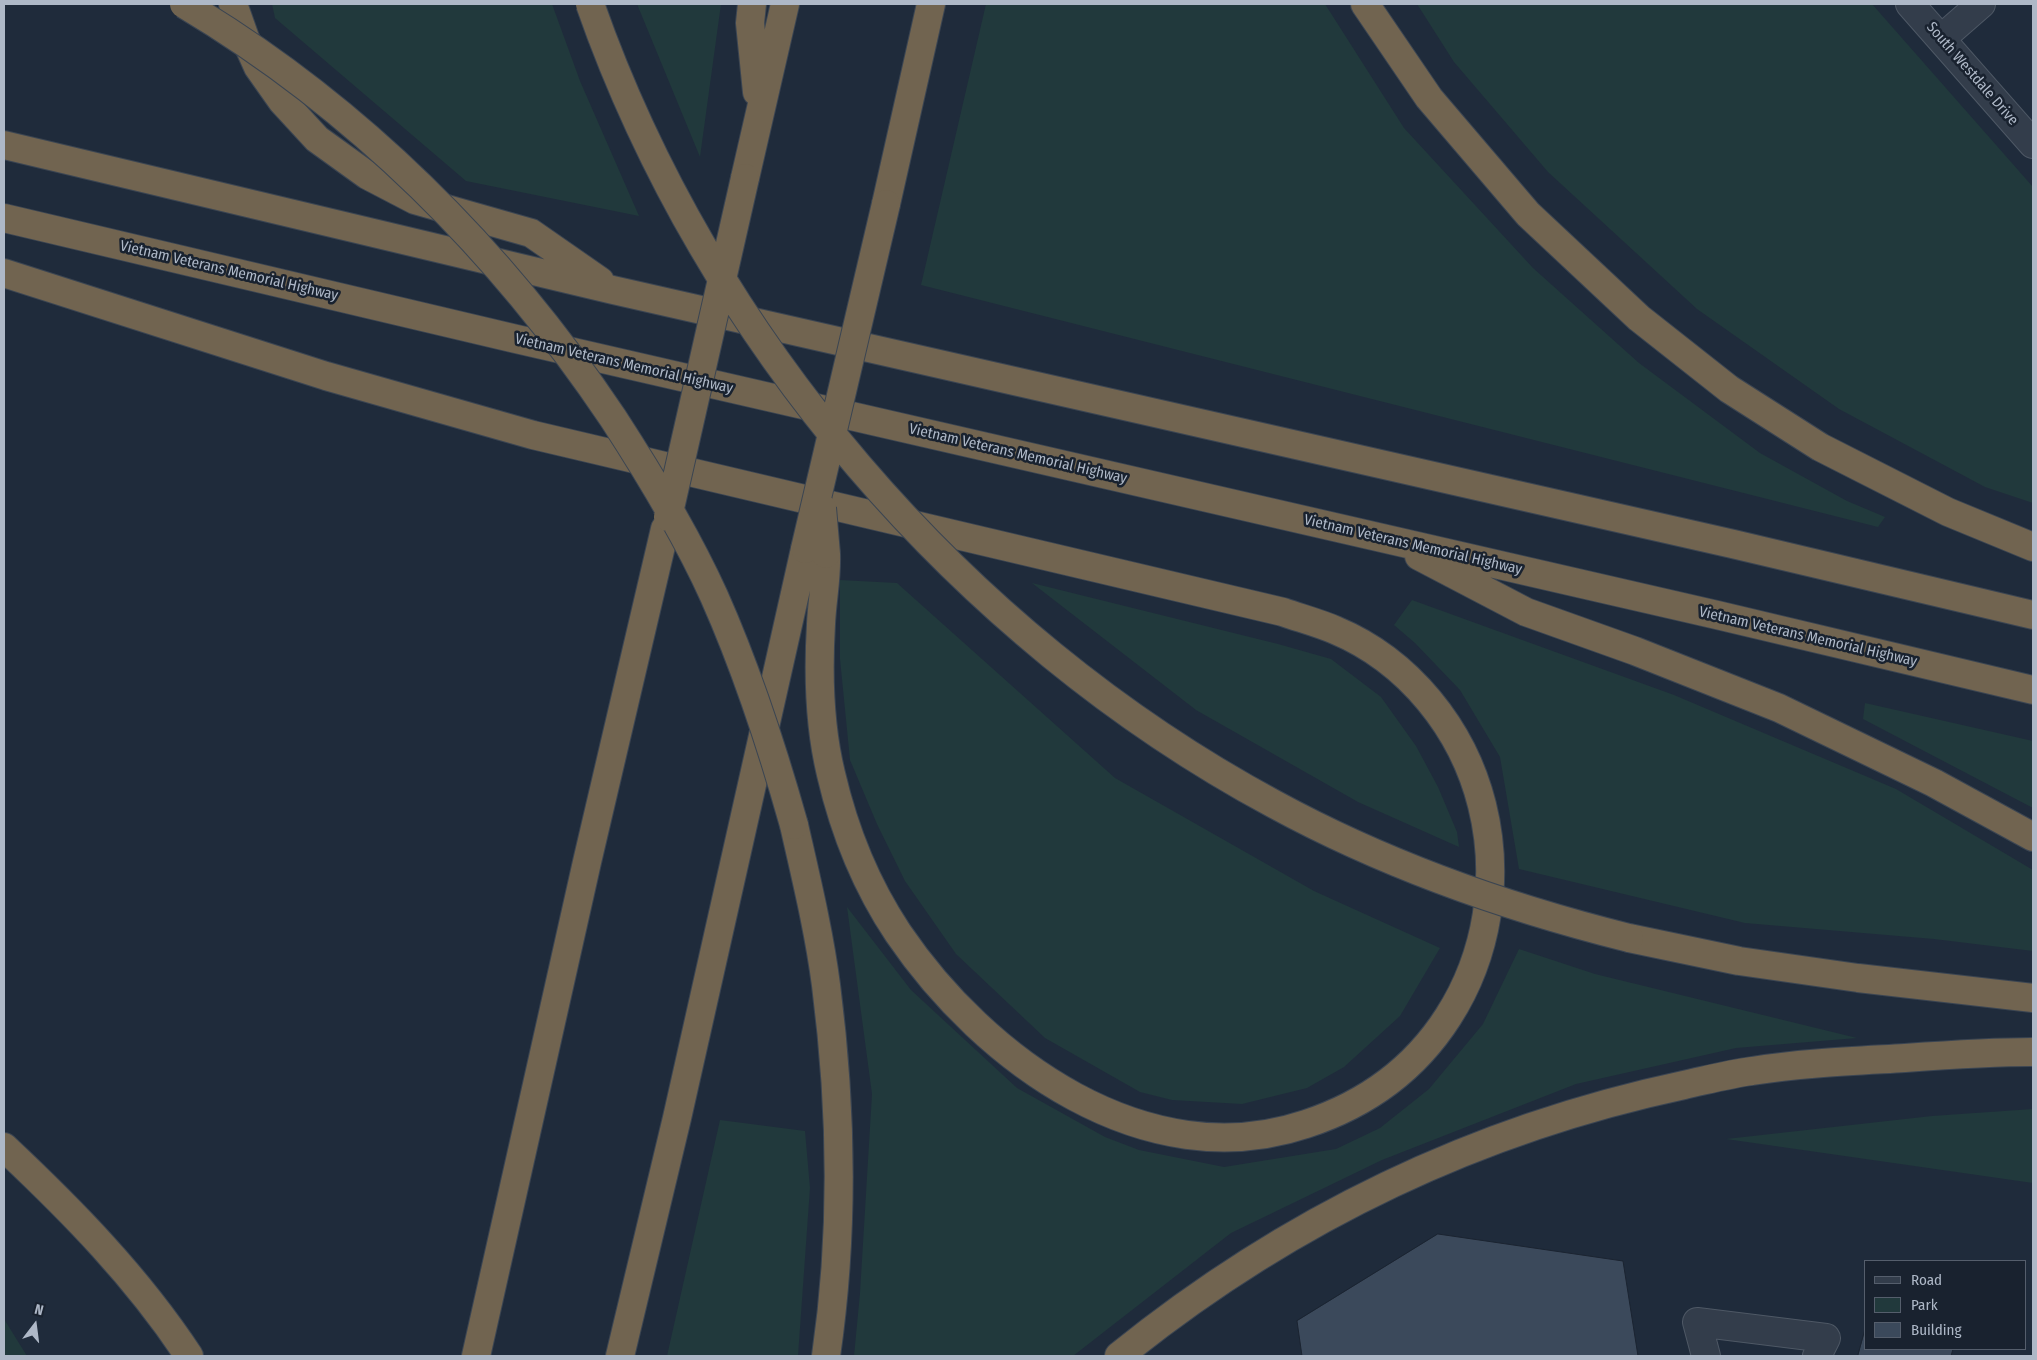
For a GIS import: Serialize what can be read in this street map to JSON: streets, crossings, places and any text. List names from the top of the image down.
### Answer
{
  "streets": {
    "highway": ["Vietnam Veterans Memorial Highway"],
    "street": ["South Westdale Drive"]
  },
  "legend": ["Road", "Park", "Building"],
  "north": "top"
}
